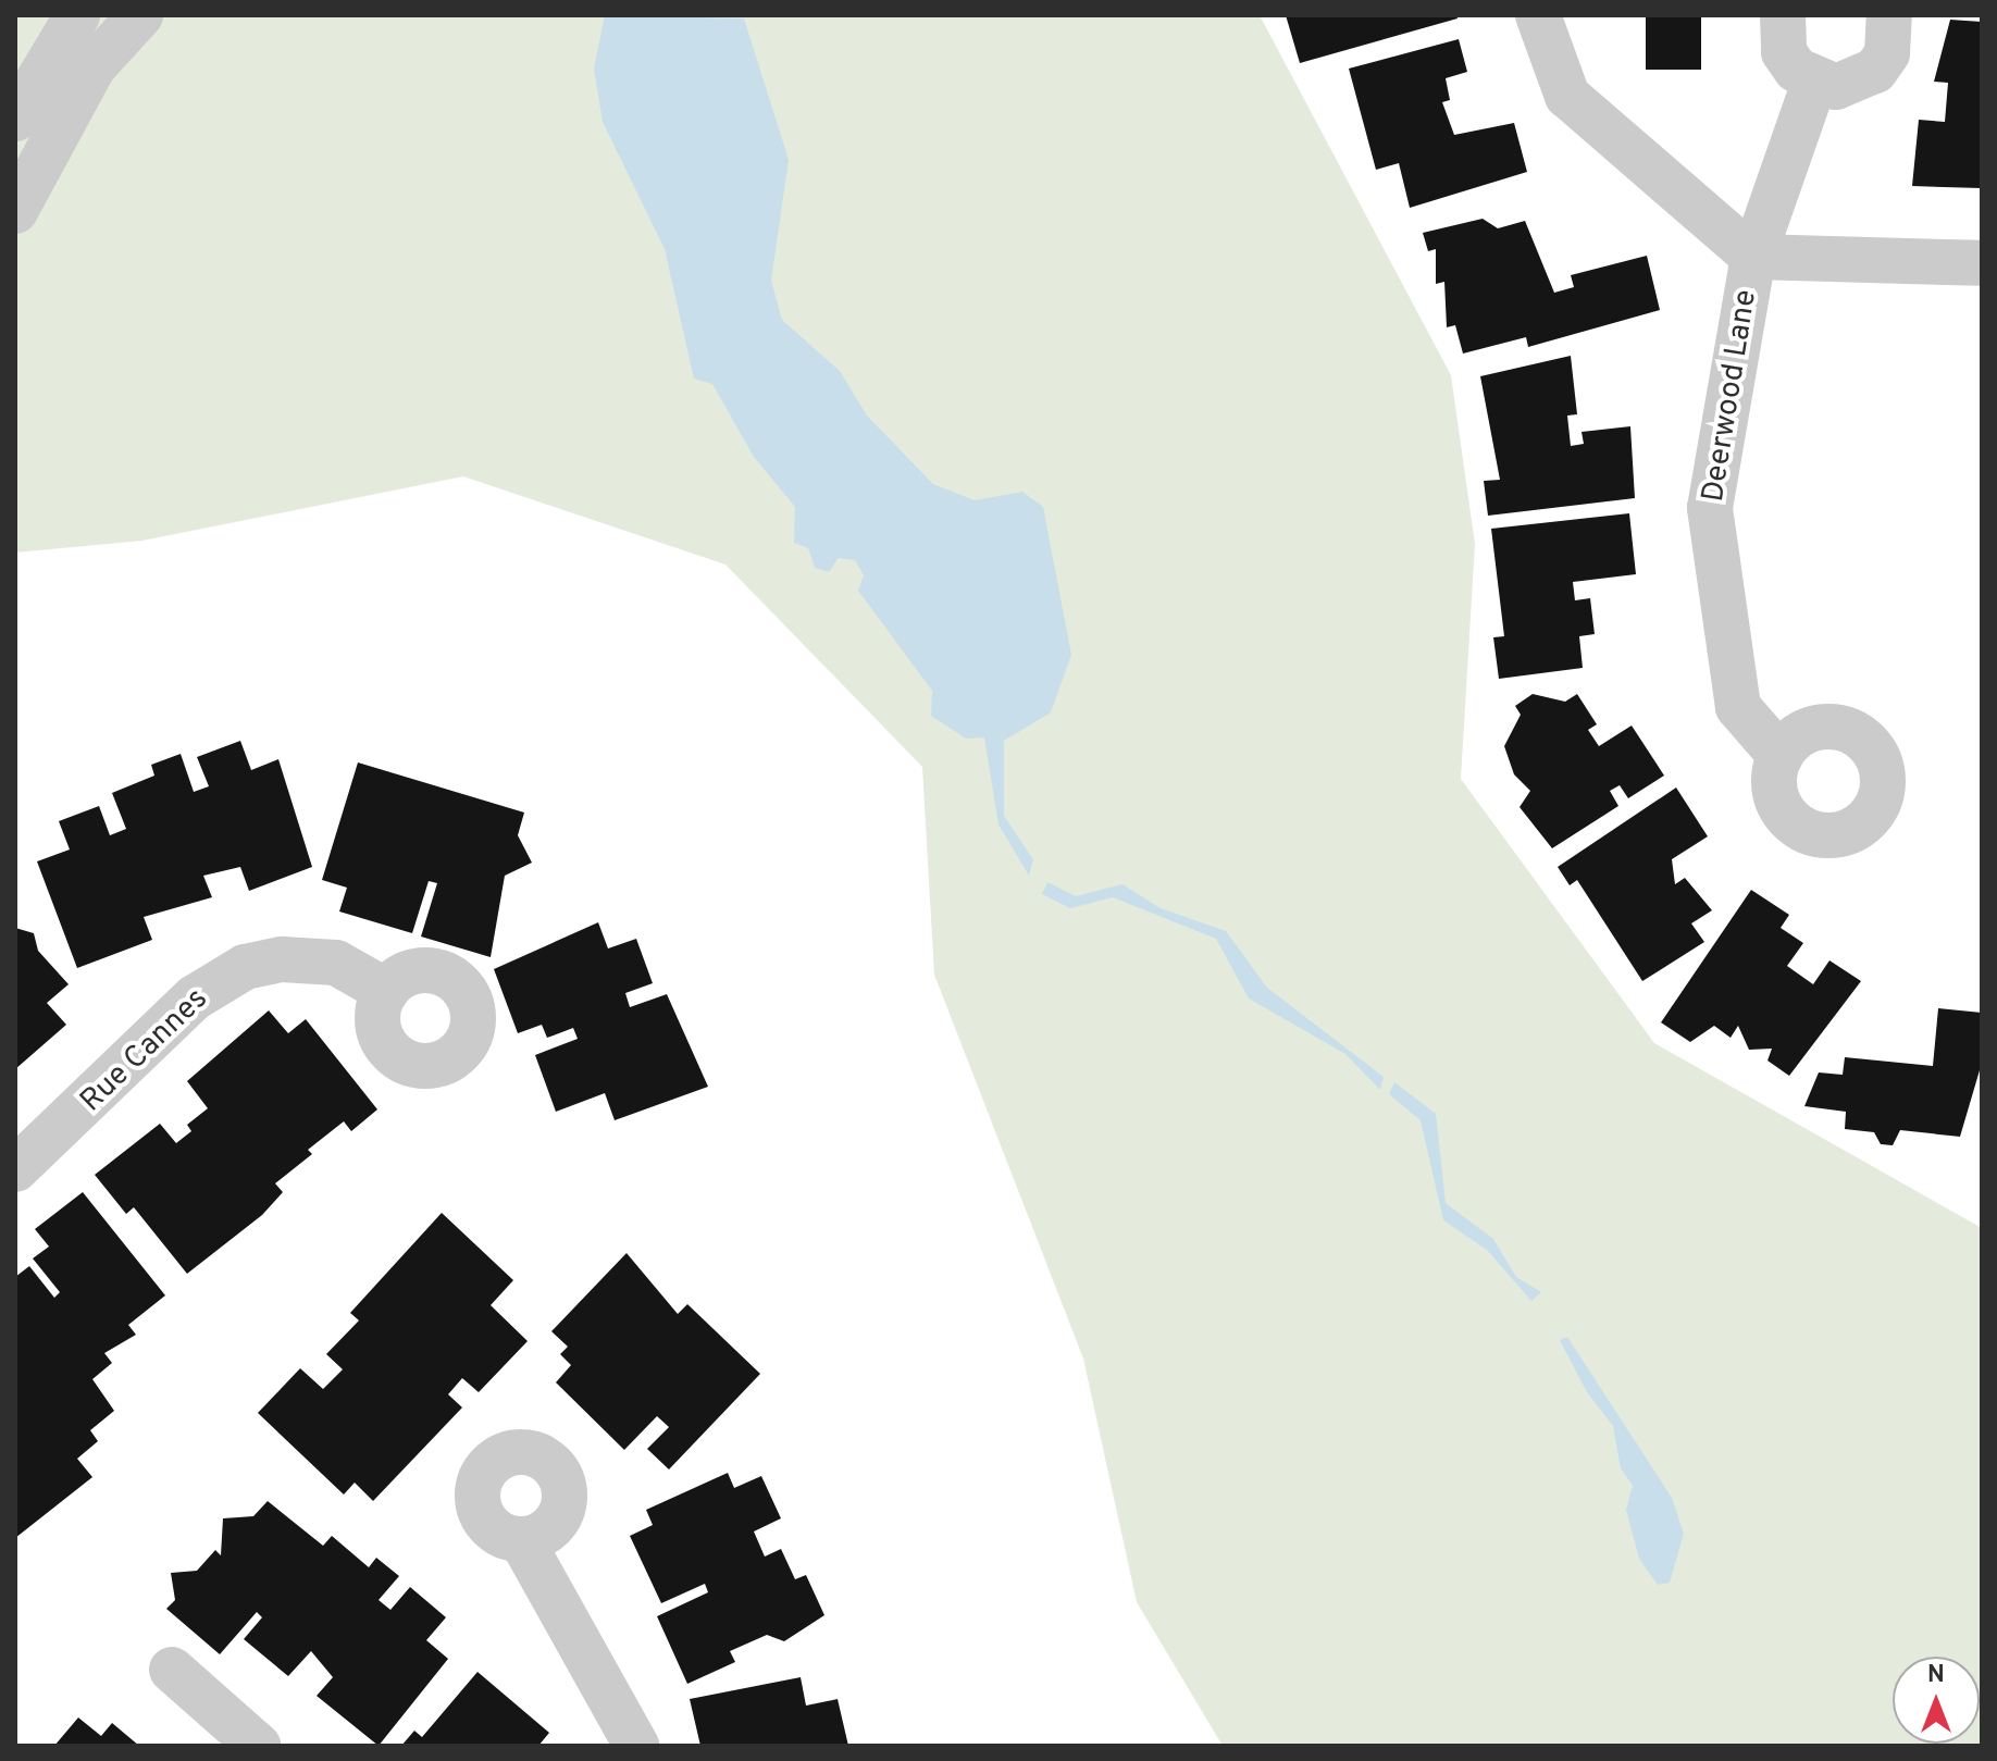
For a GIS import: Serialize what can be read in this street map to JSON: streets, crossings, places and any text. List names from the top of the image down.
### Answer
{
  "streets": {
    "street": ["Deerwood Lane", "Rue Cannes"]
  },
  "north": "top"
}
